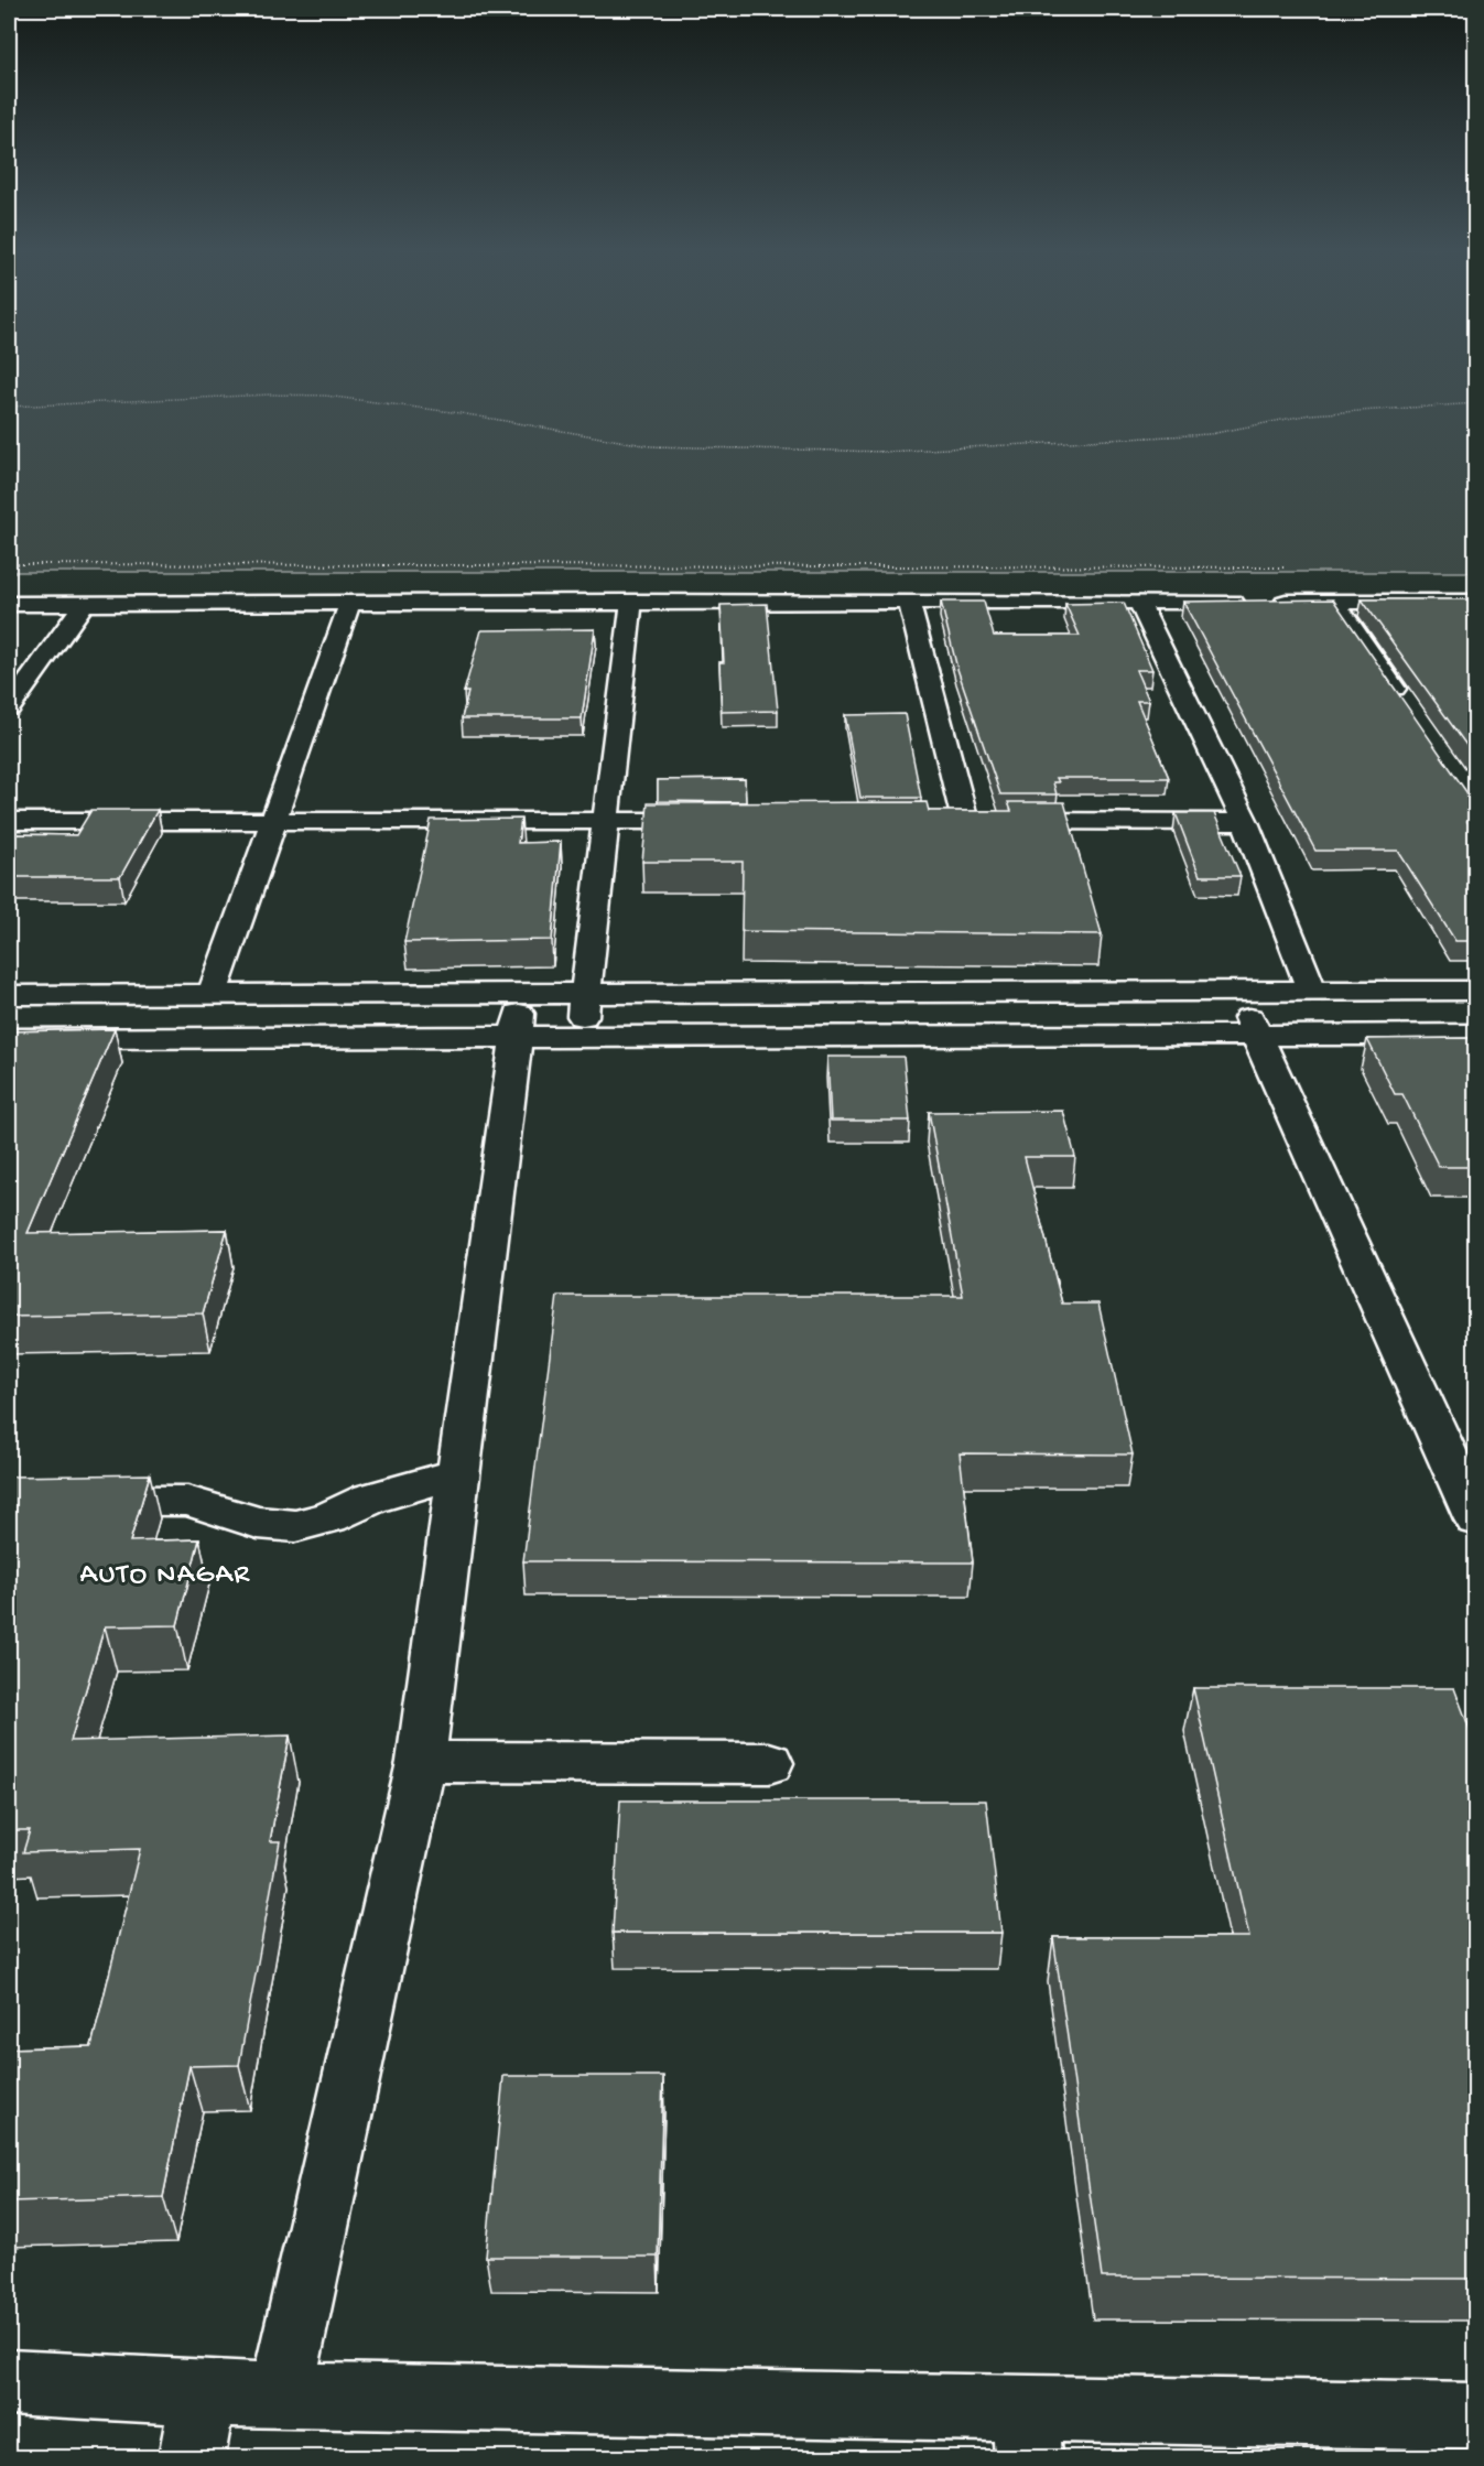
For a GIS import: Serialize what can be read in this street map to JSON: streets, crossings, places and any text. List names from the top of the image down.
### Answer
{
  "districts": ["AUTO NAGAR"]
}
